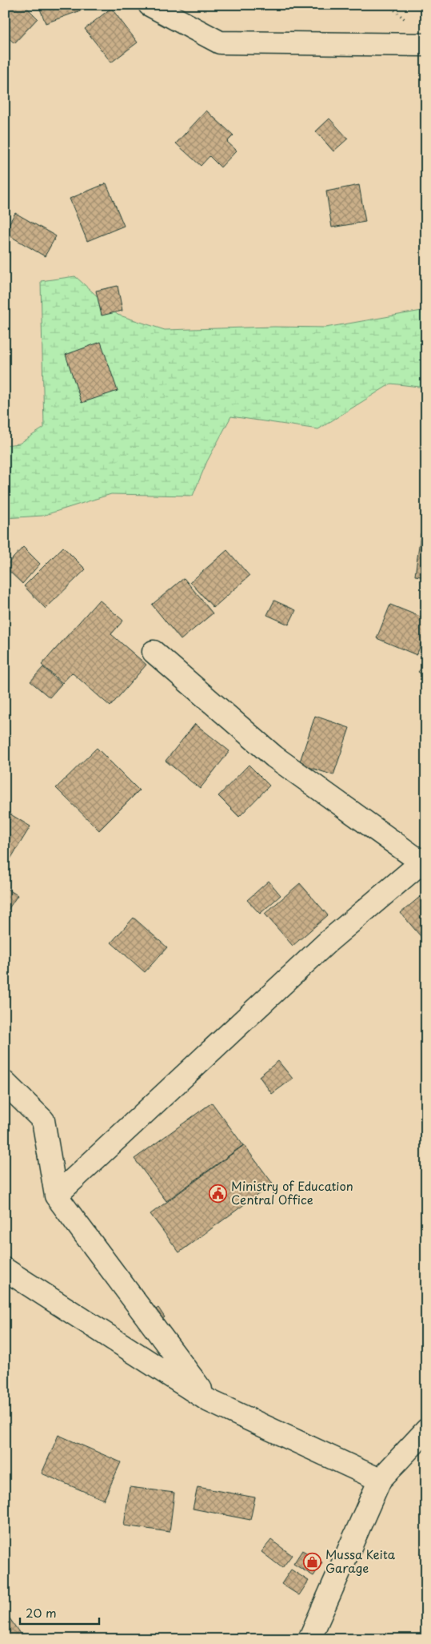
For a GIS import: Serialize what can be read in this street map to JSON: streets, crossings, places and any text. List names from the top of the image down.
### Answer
{
  "places": {
    "public building": ["Ministry of Education Central Office"],
    "shop": ["Mussa Keita Garage"]
  },
  "scale_bar": "20 m"
}
